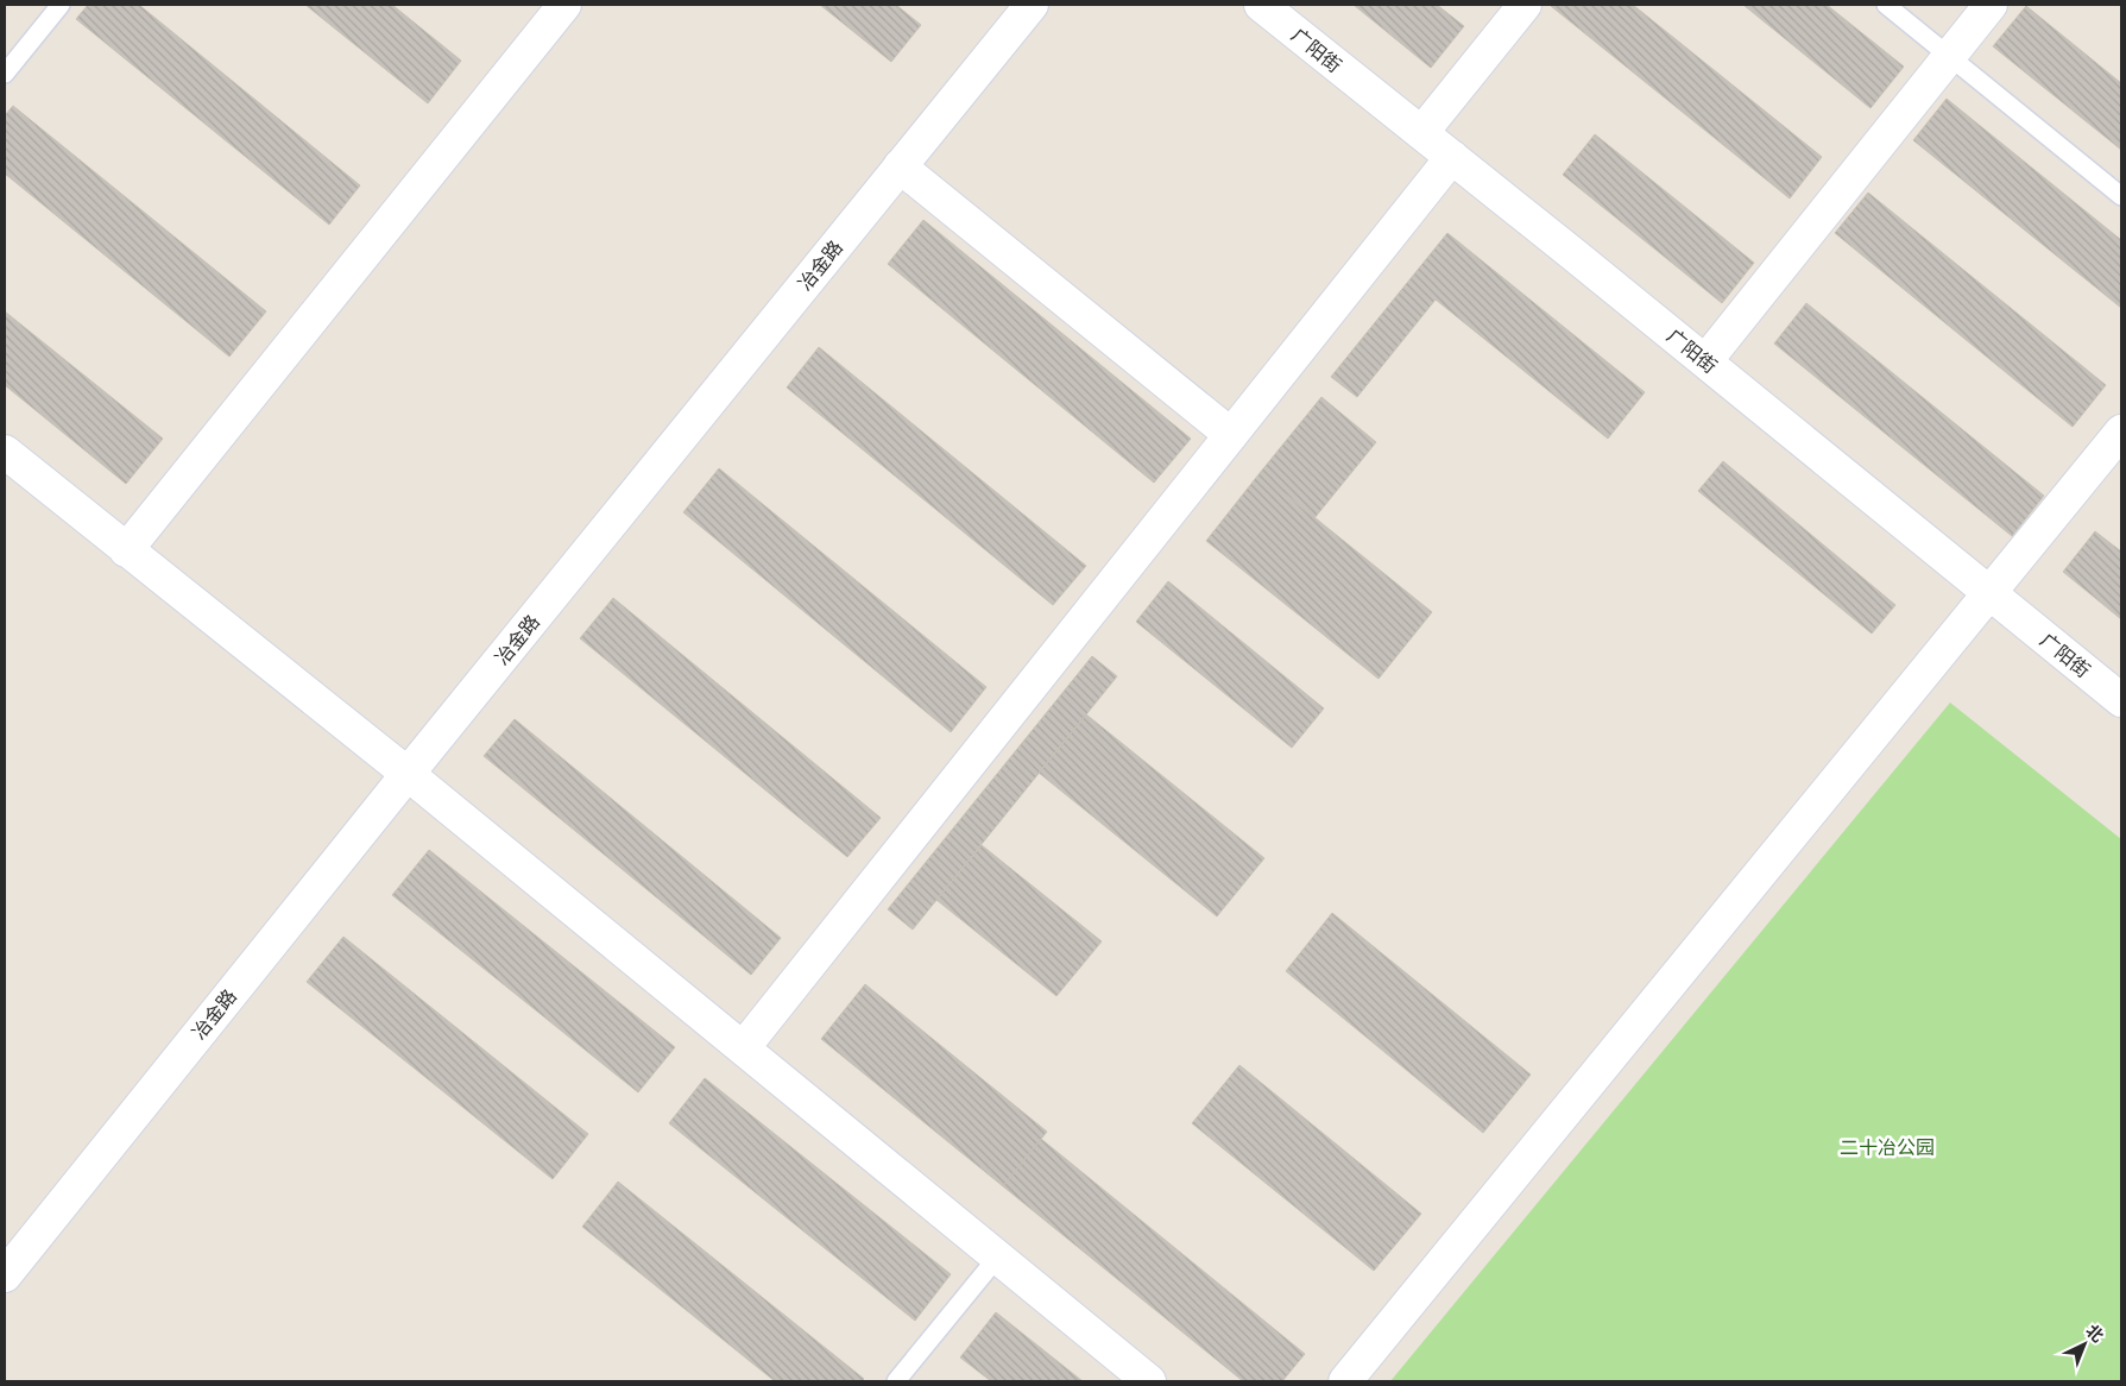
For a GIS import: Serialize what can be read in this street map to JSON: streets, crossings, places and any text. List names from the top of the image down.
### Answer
{
  "streets": {
    "street": ["广阳街", "冶金路"]
  },
  "parks": ["二十冶公园"],
  "north": "top right"
}
